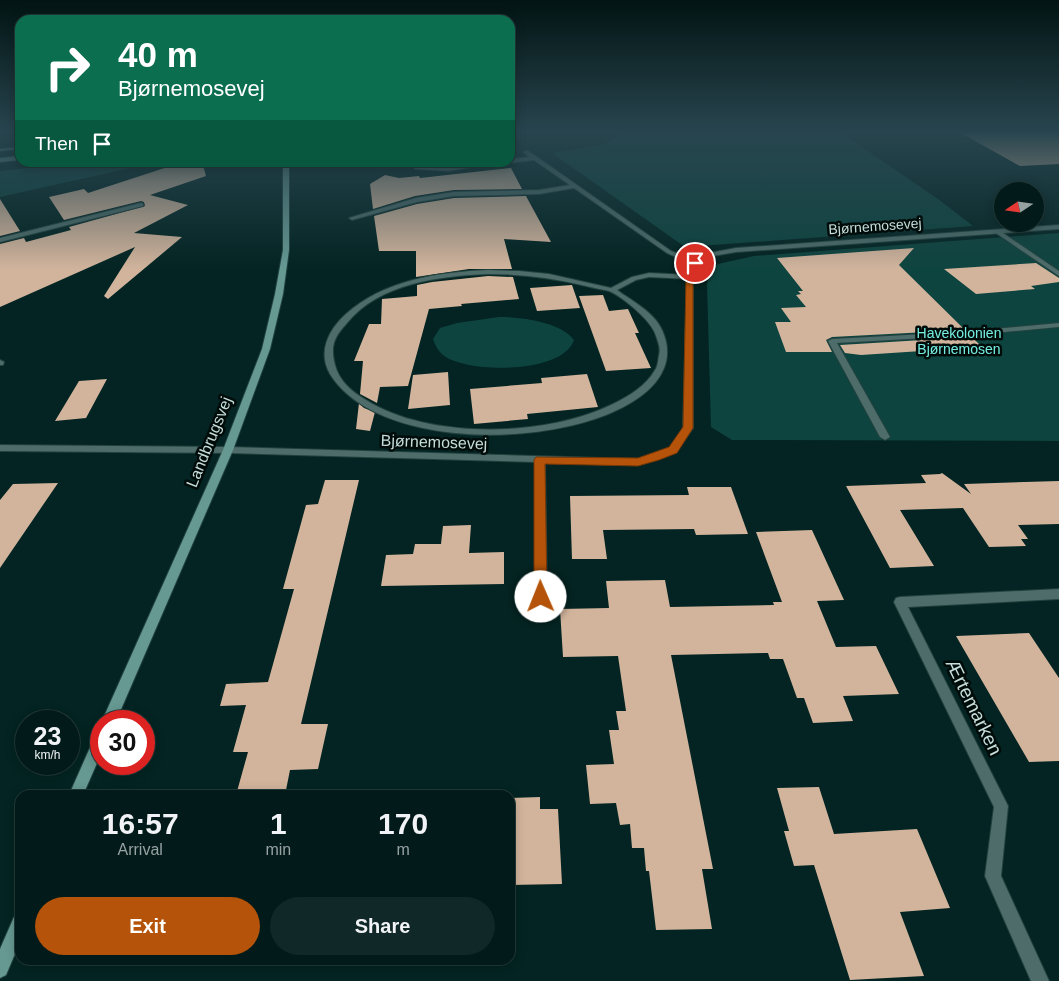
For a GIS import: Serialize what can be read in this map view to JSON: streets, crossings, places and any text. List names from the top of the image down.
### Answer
{
  "streets": {
    "street": ["Bjørnemosevej", "Landbrugsvej", "Ærtemarken"]
  },
  "crossings": [
    ["Bjørnemosevej", "Landbrugsvej"]
  ],
  "parks": ["Havekolonien Bjørnemosen"],
  "north": "left",
  "page": {
    "turn": ["40 m", "Bjørnemosevej"],
    "then": "Then",
    "speed": "23 km/h",
    "limit": "30",
    "eta": [
      "16:57",
      "Arrival",
      "1",
      "min",
      "170",
      "m"
    ],
    "buttons": ["Exit", "Share"]
  }
}
